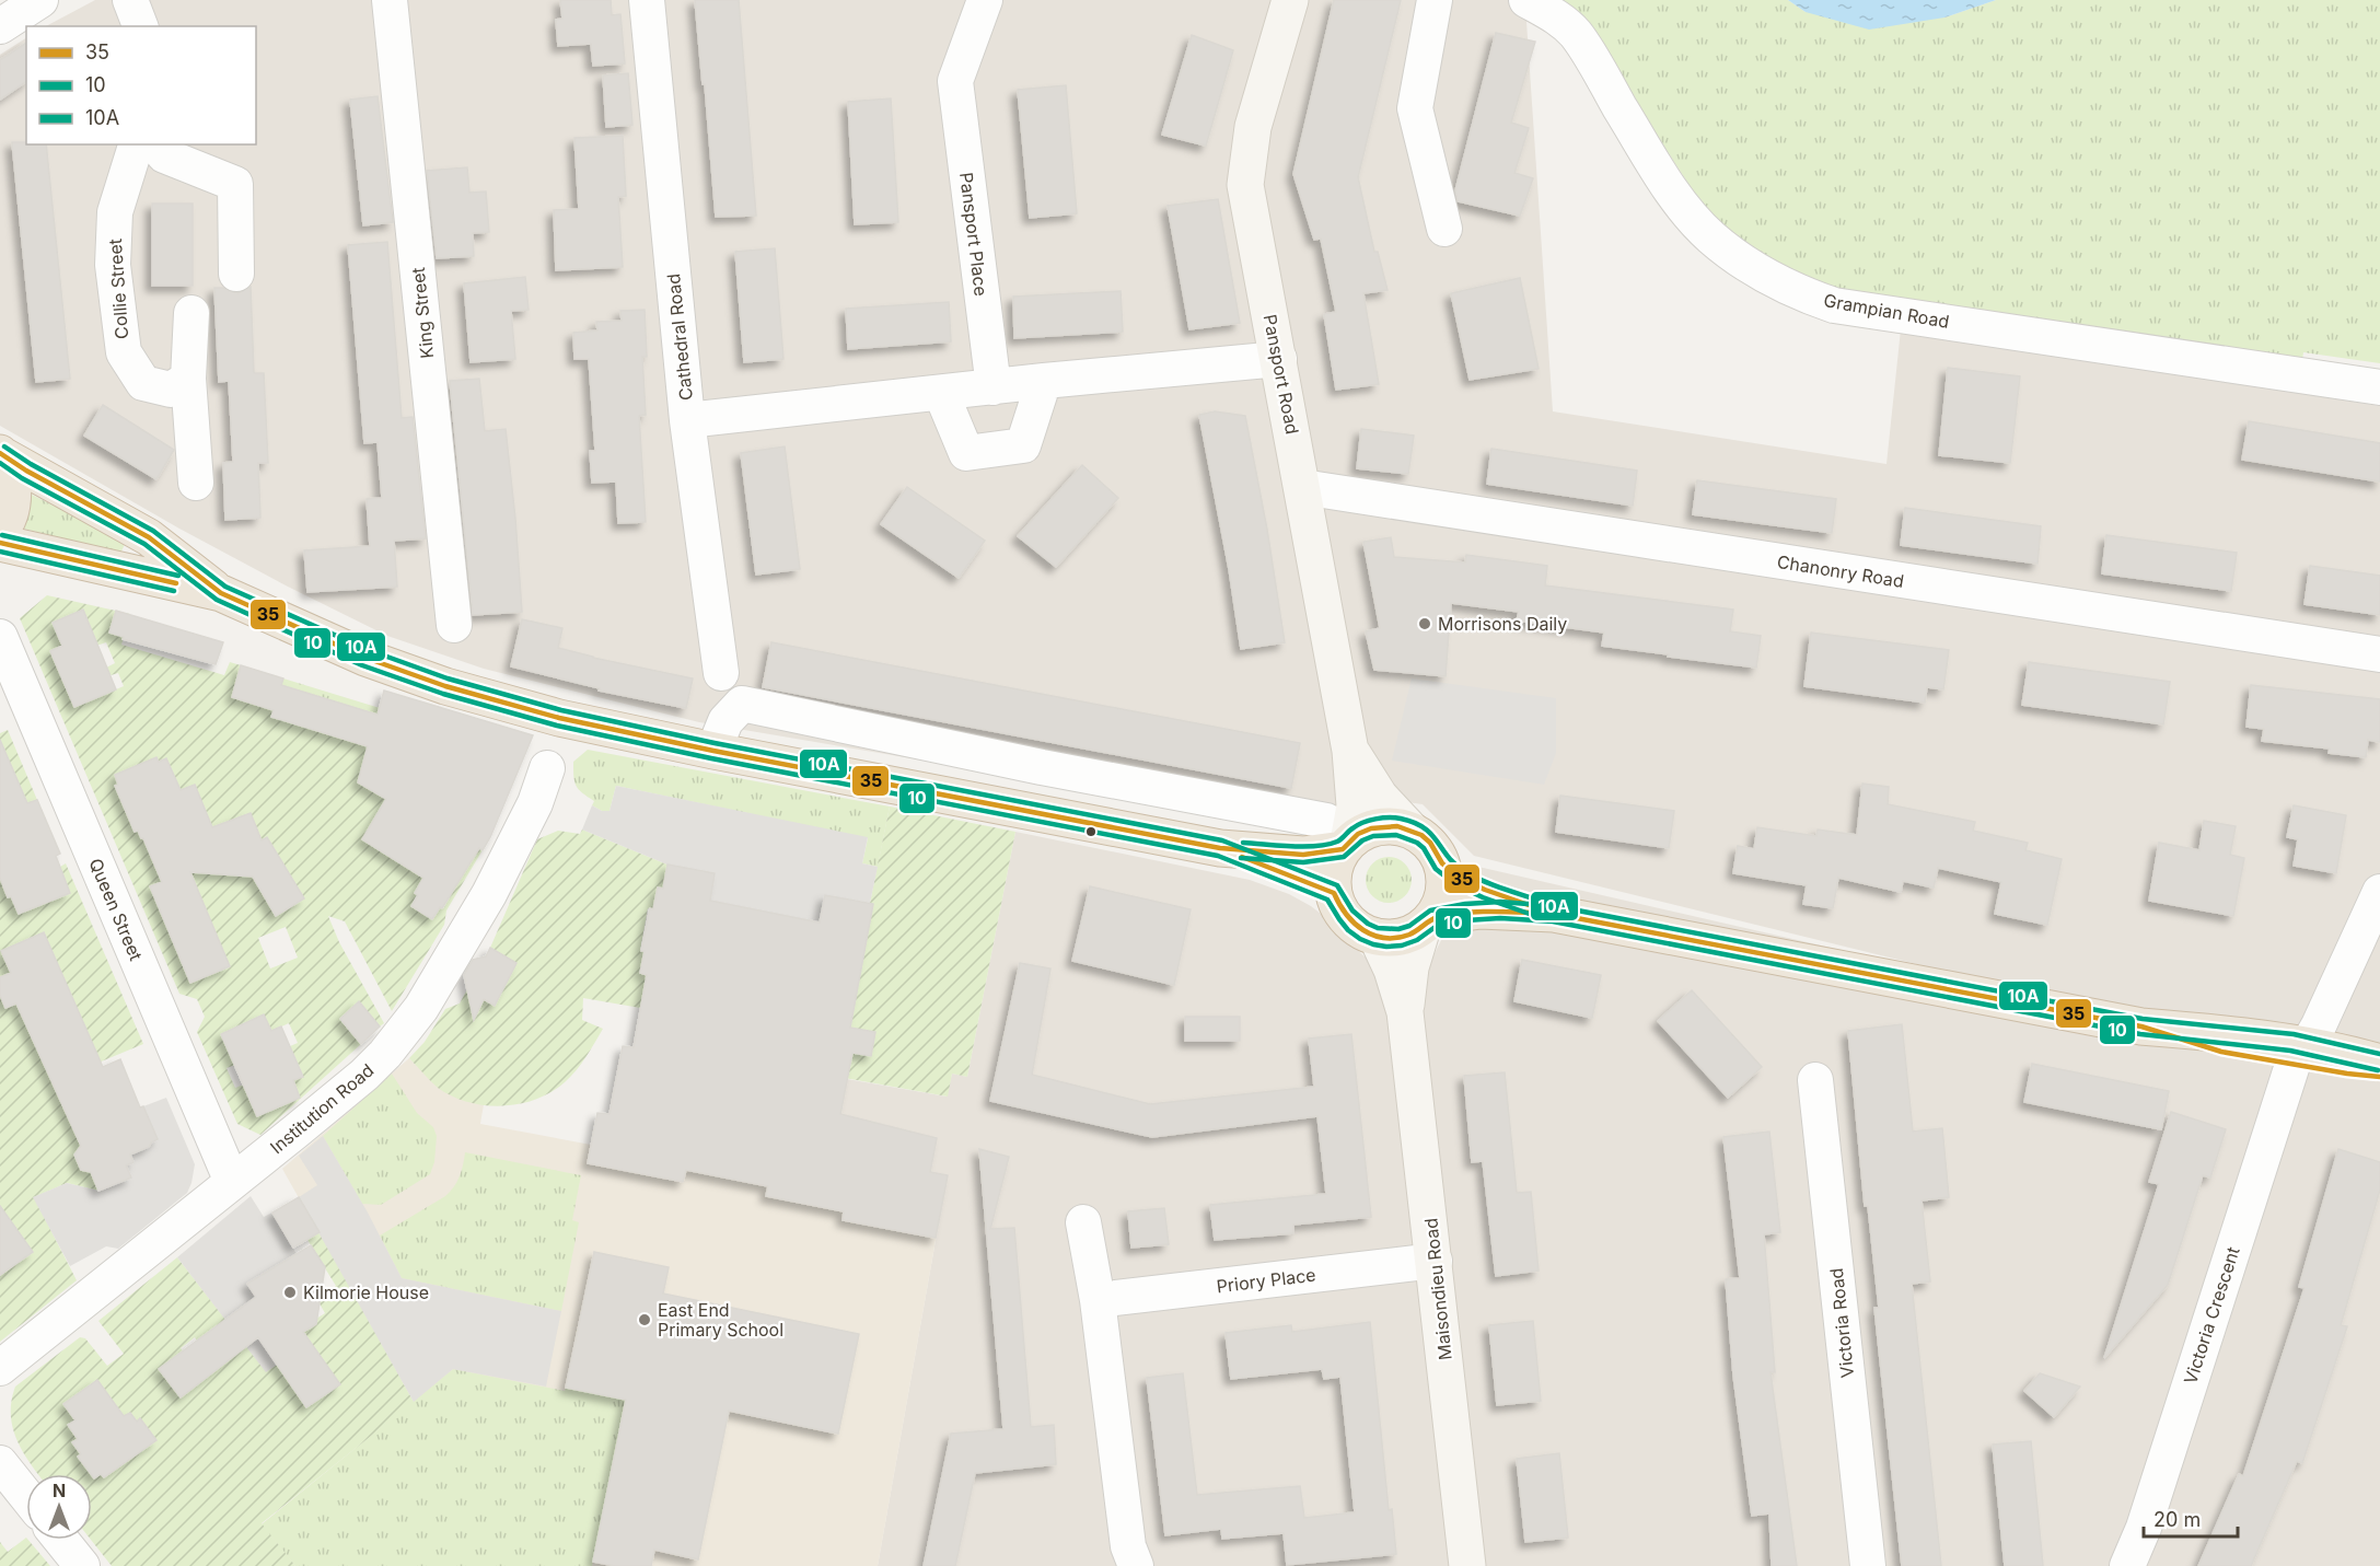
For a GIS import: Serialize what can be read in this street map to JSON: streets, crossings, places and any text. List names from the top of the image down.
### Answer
{
  "streets": {
    "street": [
      "Pansport Place",
      "Collie Street",
      "Grampian Road",
      "King Street",
      "Cathedral Road",
      "Pansport Road",
      "Chanonry Road",
      "Queen Street",
      "Institution Road",
      "Priory Place",
      "Maisondieu Road",
      "Victoria Crescent",
      "Victoria Road"
    ]
  },
  "crossings": [
    ["Pansport Road", "Chanonry Road"],
    ["Queen Street", "Institution Road"],
    ["Priory Place", "Maisondieu Road"]
  ],
  "places": ["Morrisons Daily", "Kilmorie House", "East End Primary School"],
  "lines": ["transit line 10A", "transit line 35", "transit line 10"],
  "legend": ["35", "10", "10A"],
  "scale_bar": "20 m",
  "north": "top"
}
